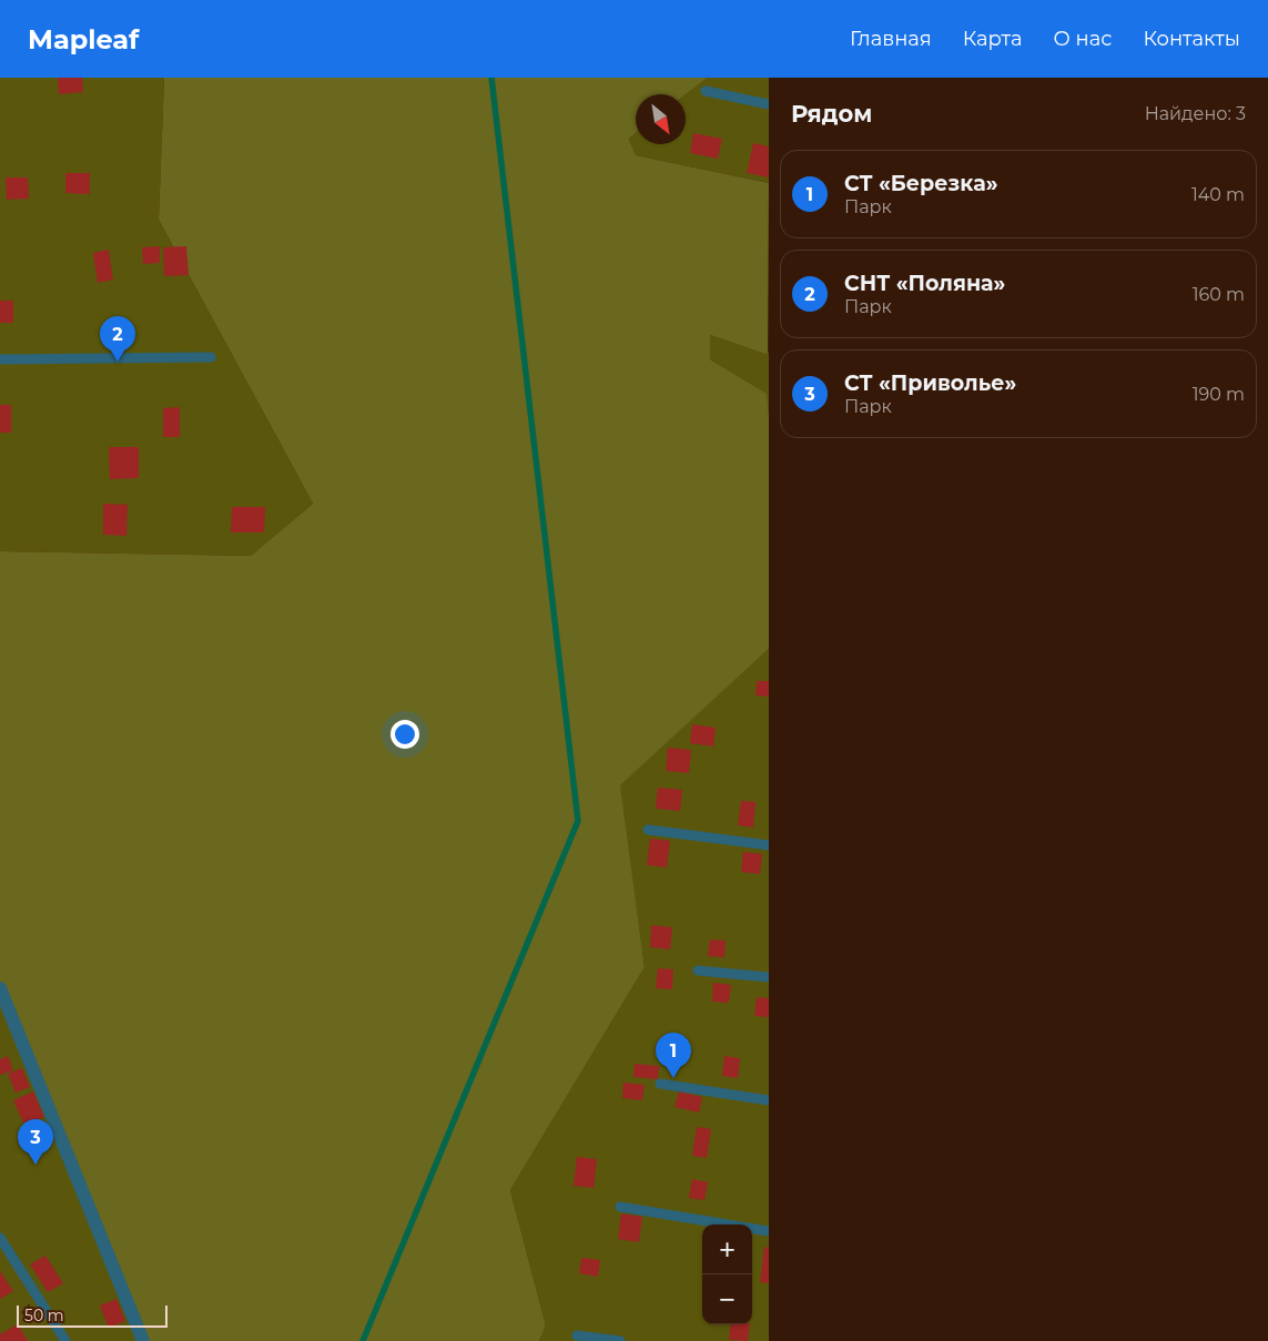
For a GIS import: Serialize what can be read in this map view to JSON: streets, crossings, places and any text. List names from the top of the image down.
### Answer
{
  "scale_bar": "50 m",
  "north": "bottom right",
  "page": {
    "header": "Mapleaf",
    "nav": [
      "Главная",
      "Карта",
      "О нас",
      "Контакты"
    ],
    "heading": ["Рядом", "Найдено: 3"],
    "list": [
      {
        "mark": "1",
        "name": "СТ «Березка»",
        "note": "Парк",
        "value": "140 m"
      },
      {
        "mark": "2",
        "name": "СНТ «Поляна»",
        "note": "Парк",
        "value": "160 m"
      },
      {
        "mark": "3",
        "name": "СТ «Приволье»",
        "note": "Парк",
        "value": "190 m"
      }
    ],
    "pins": ["2", "1", "3"],
    "map_buttons": ["+", "−"],
    "scale": "50 m"
  }
}
